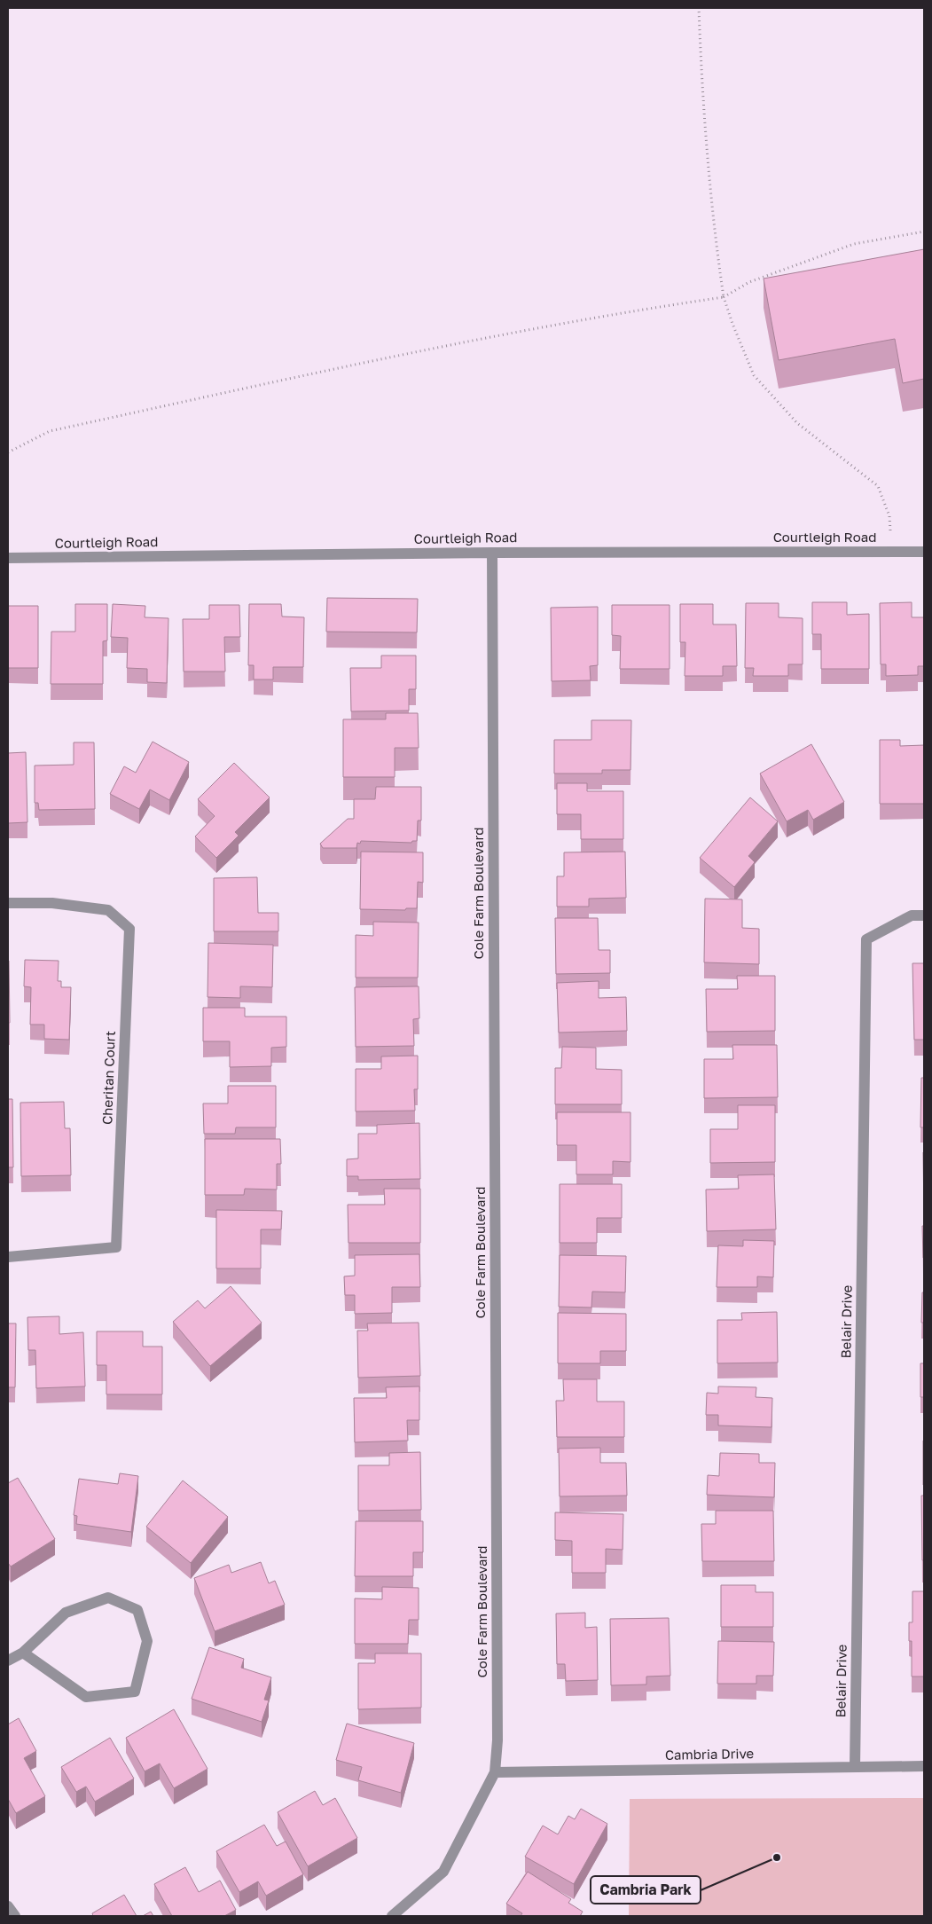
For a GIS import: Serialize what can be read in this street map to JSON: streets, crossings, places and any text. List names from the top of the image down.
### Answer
{
  "streets": {
    "street": [
      "Courtleigh Road",
      "Cole Farm Boulevard",
      "Cheritan Court",
      "Belair Drive",
      "Cambria Drive"
    ]
  },
  "crossings": [
    ["Courtleigh Road", "Cole Farm Boulevard"],
    ["Cole Farm Boulevard", "Cambria Drive"],
    ["Belair Drive", "Cambria Drive"]
  ],
  "places": ["Cambria Park"]
}
